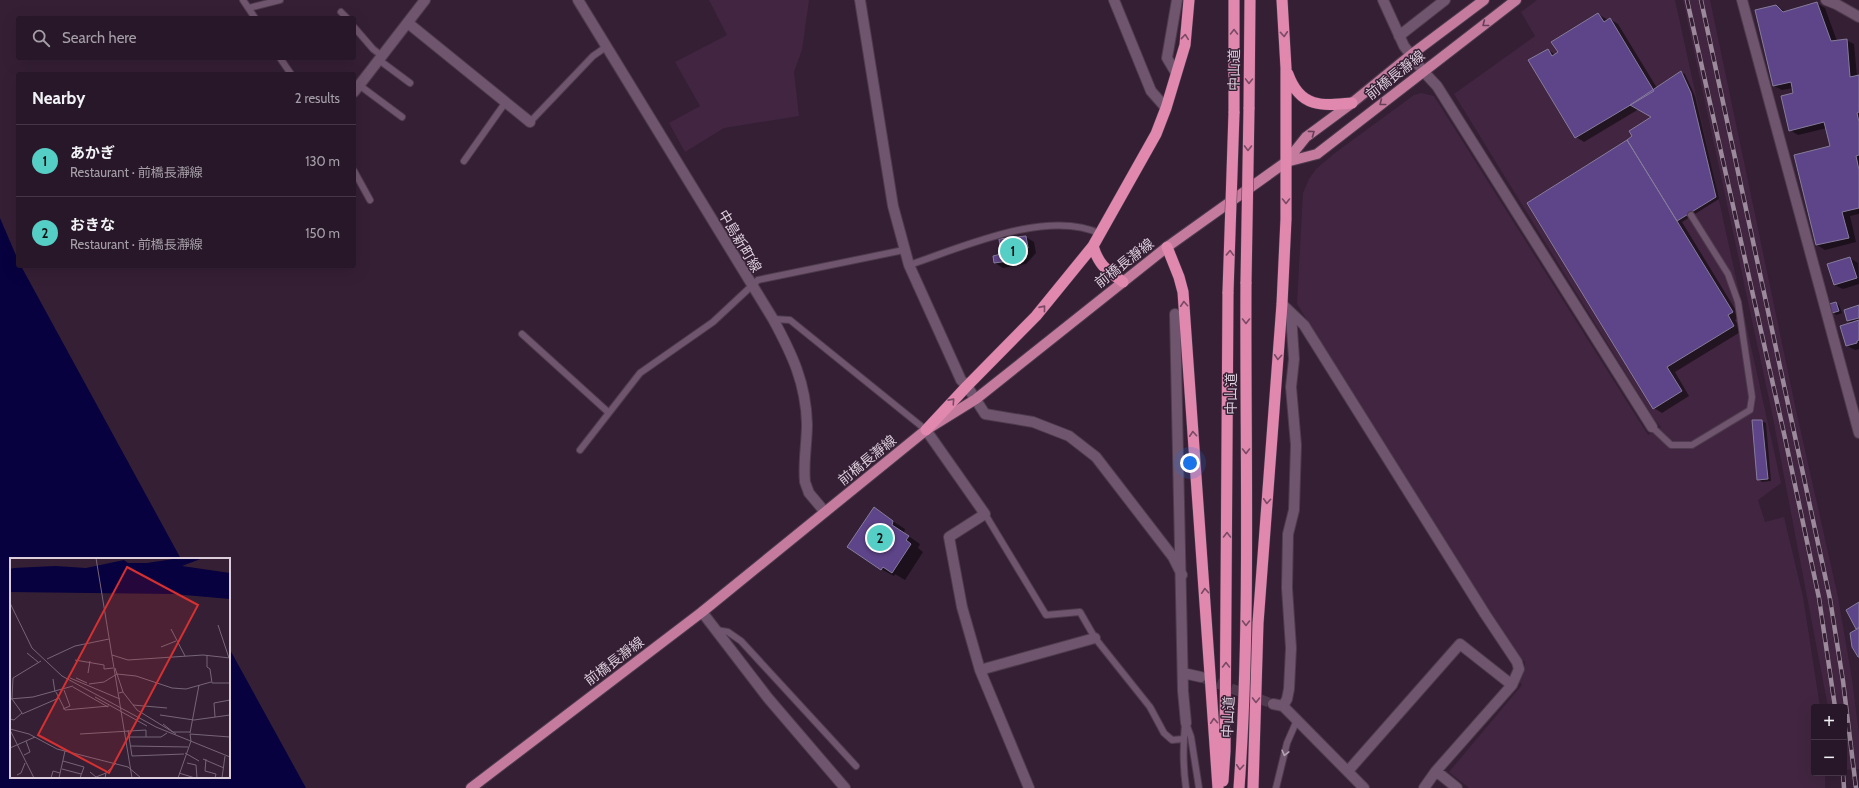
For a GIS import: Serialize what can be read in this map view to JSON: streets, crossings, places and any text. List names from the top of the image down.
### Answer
{
  "streets": {
    "highway": ["中山道"],
    "main road": ["前橋長瀞線"],
    "street": ["中島新町線"]
  },
  "crossings": [
    ["前橋長瀞線", "中島新町線"]
  ],
  "page": {
    "search": "Search here",
    "heading": ["Nearby", "2 results"],
    "list": [
      {
        "mark": "1",
        "name": "あかぎ",
        "note": "Restaurant · 前橋長瀞線",
        "value": "130 m"
      },
      {
        "mark": "2",
        "name": "おきな",
        "note": "Restaurant · 前橋長瀞線",
        "value": "150 m"
      }
    ],
    "pins": ["1", "2"],
    "map_buttons": ["+", "−"]
  }
}
